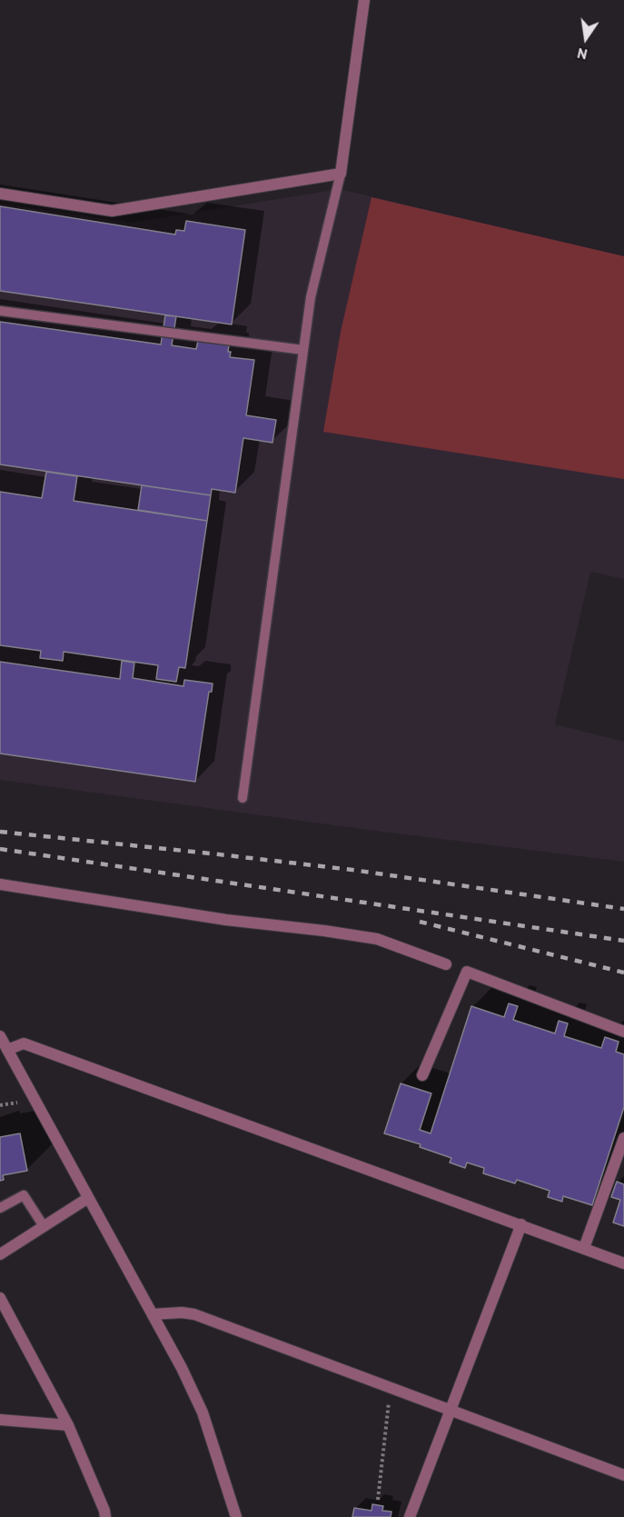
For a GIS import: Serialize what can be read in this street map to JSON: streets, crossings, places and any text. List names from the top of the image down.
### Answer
{
  "north": "bottom"
}
